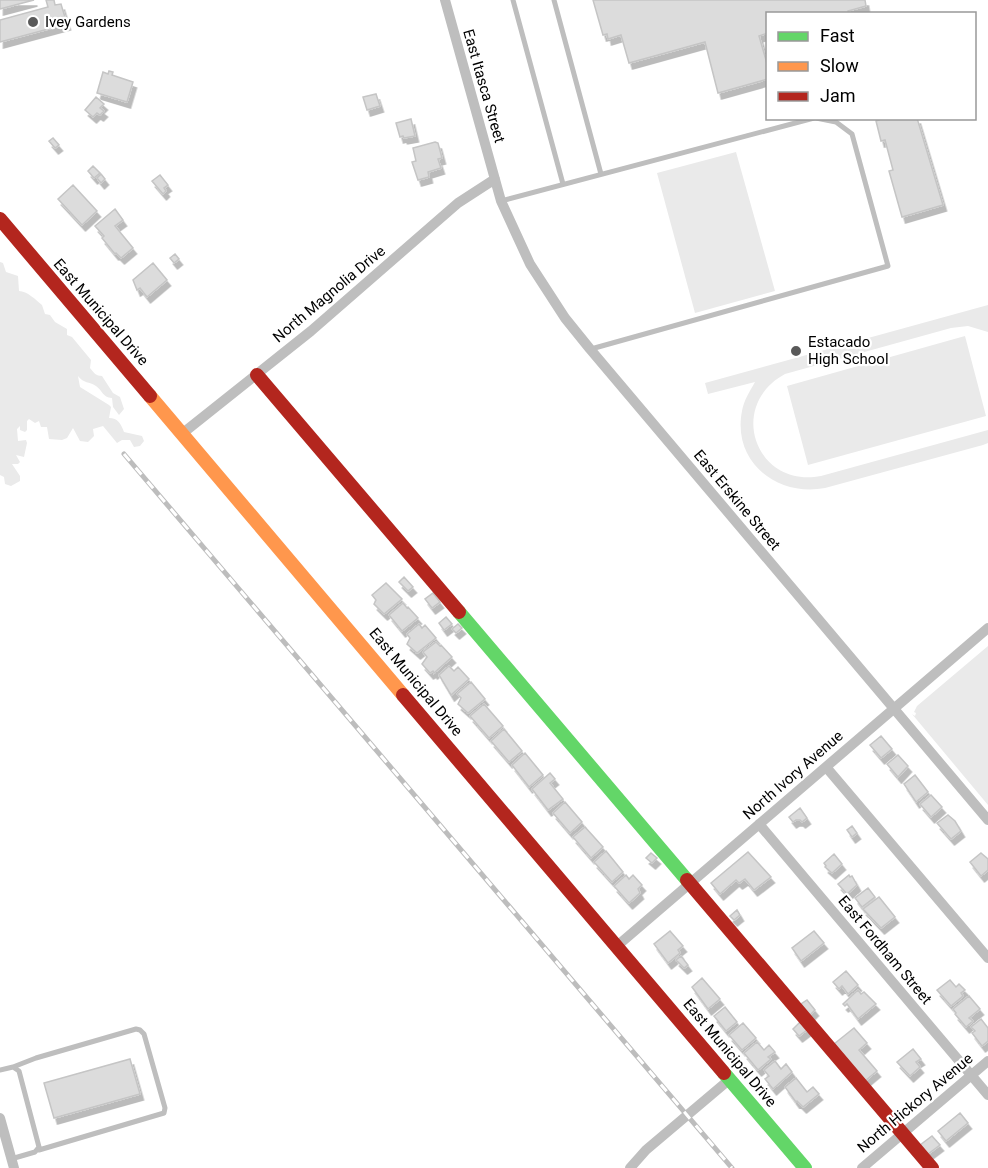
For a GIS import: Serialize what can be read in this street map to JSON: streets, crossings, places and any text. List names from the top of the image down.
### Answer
{
  "streets": {
    "street": [
      "East Itasca Street",
      "North Magnolia Drive",
      "East Municipal Drive",
      "East Erskine Street",
      "North Ivory Avenue",
      "East Fordham Street",
      "North Hickory Avenue"
    ]
  },
  "crossings": [
    ["East Itasca Street", "North Magnolia Drive"],
    ["East Itasca Street", "East Erskine Street"],
    ["North Magnolia Drive", "East Municipal Drive"],
    ["North Magnolia Drive", "East Erskine Street"],
    ["East Municipal Drive", "North Ivory Avenue"],
    ["East Erskine Street", "North Ivory Avenue"],
    ["North Ivory Avenue", "East Fordham Street"],
    ["East Fordham Street", "North Hickory Avenue"]
  ],
  "places": ["Ivey Gardens", "Estacado High School"],
  "legend": ["Fast", "Slow", "Jam"]
}
